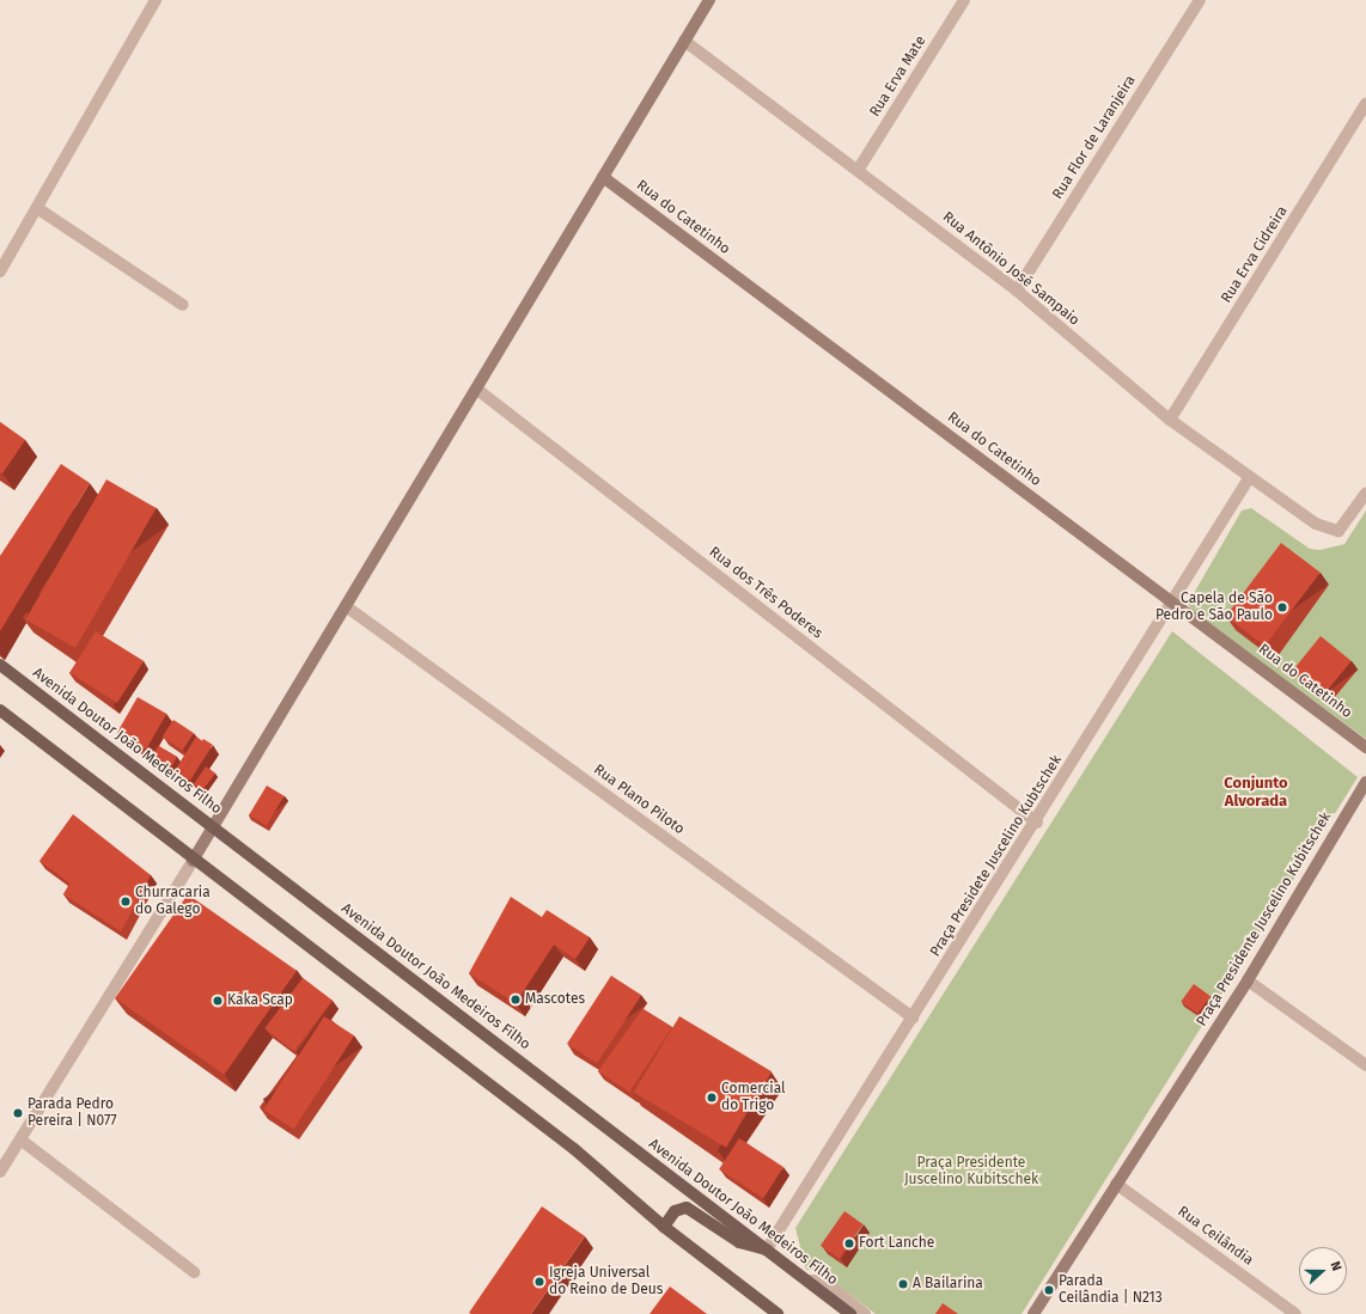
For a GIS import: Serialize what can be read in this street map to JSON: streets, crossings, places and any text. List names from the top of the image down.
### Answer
{
  "streets": {
    "main road": ["Rua do Catetinho", "Avenida Doutor João Medeiros Filho", "Praça Presidente Juscelino Kubitschek"],
    "street": [
      "Rua Erva Mate",
      "Rua Flor de Laranjeira",
      "Rua Erva Cidreira",
      "Rua Antônio José Sampaio",
      "Rua dos Três Poderes",
      "Rua Plano Piloto",
      "Praça Presidete Juscelino Kubtschek",
      "Rua Ceilândia"
    ]
  },
  "crossings": [
    ["Rua Erva Mate", "Rua Antônio José Sampaio"],
    ["Rua Flor de Laranjeira", "Rua Antônio José Sampaio"],
    ["Rua do Catetinho", "Praça Presidete Juscelino Kubtschek"],
    ["Rua Erva Cidreira", "Rua Antônio José Sampaio"],
    ["Rua Antônio José Sampaio", "Praça Presidete Juscelino Kubtschek"],
    ["Rua dos Três Poderes", "Praça Presidete Juscelino Kubtschek"],
    ["Avenida Doutor João Medeiros Filho", "Praça Presidete Juscelino Kubtschek"],
    ["Rua Plano Piloto", "Praça Presidete Juscelino Kubtschek"],
    ["Praça Presidente Juscelino Kubitschek", "Rua Ceilândia"]
  ],
  "districts": ["Conjunto Alvorada"],
  "parks": ["Praça Presidente Juscelino Kubitschek"],
  "places": [
    "Capela de São Pedro e São Paulo",
    "Churracaria do Galego",
    "Mascotes",
    "Kaka Scap",
    "Comercial do Trigo",
    "Parada Pedro Pereira | N077",
    "Fort Lanche",
    "Igreja Universal do Reino de Deus",
    "A Bailarina",
    "Parada Ceilândia | N213"
  ],
  "north": "right"
}
